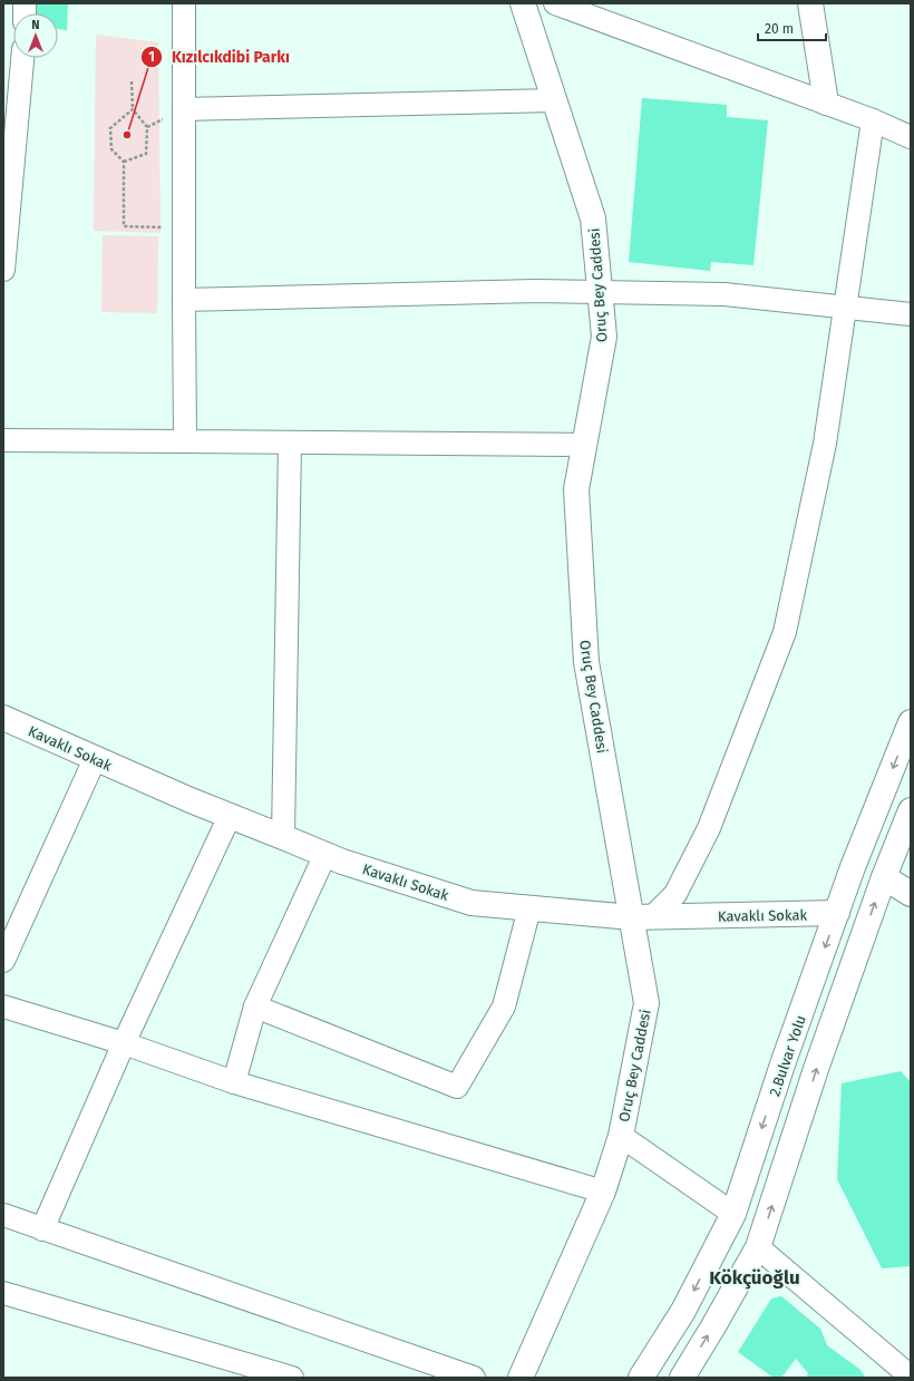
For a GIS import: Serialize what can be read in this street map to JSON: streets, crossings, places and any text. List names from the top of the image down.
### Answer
{
  "streets": {
    "main road": ["Oruç Bey Caddesi", "Kavaklı Sokak", "2.Bulvar Yolu"]
  },
  "crossings": [
    ["Oruç Bey Caddesi", "Kavaklı Sokak"],
    ["Kavaklı Sokak", "2.Bulvar Yolu"]
  ],
  "districts": ["Kökçüoğlu"],
  "places": ["Kızılcıkdibi Parkı"],
  "scale_bar": "20 m",
  "north": "top"
}
